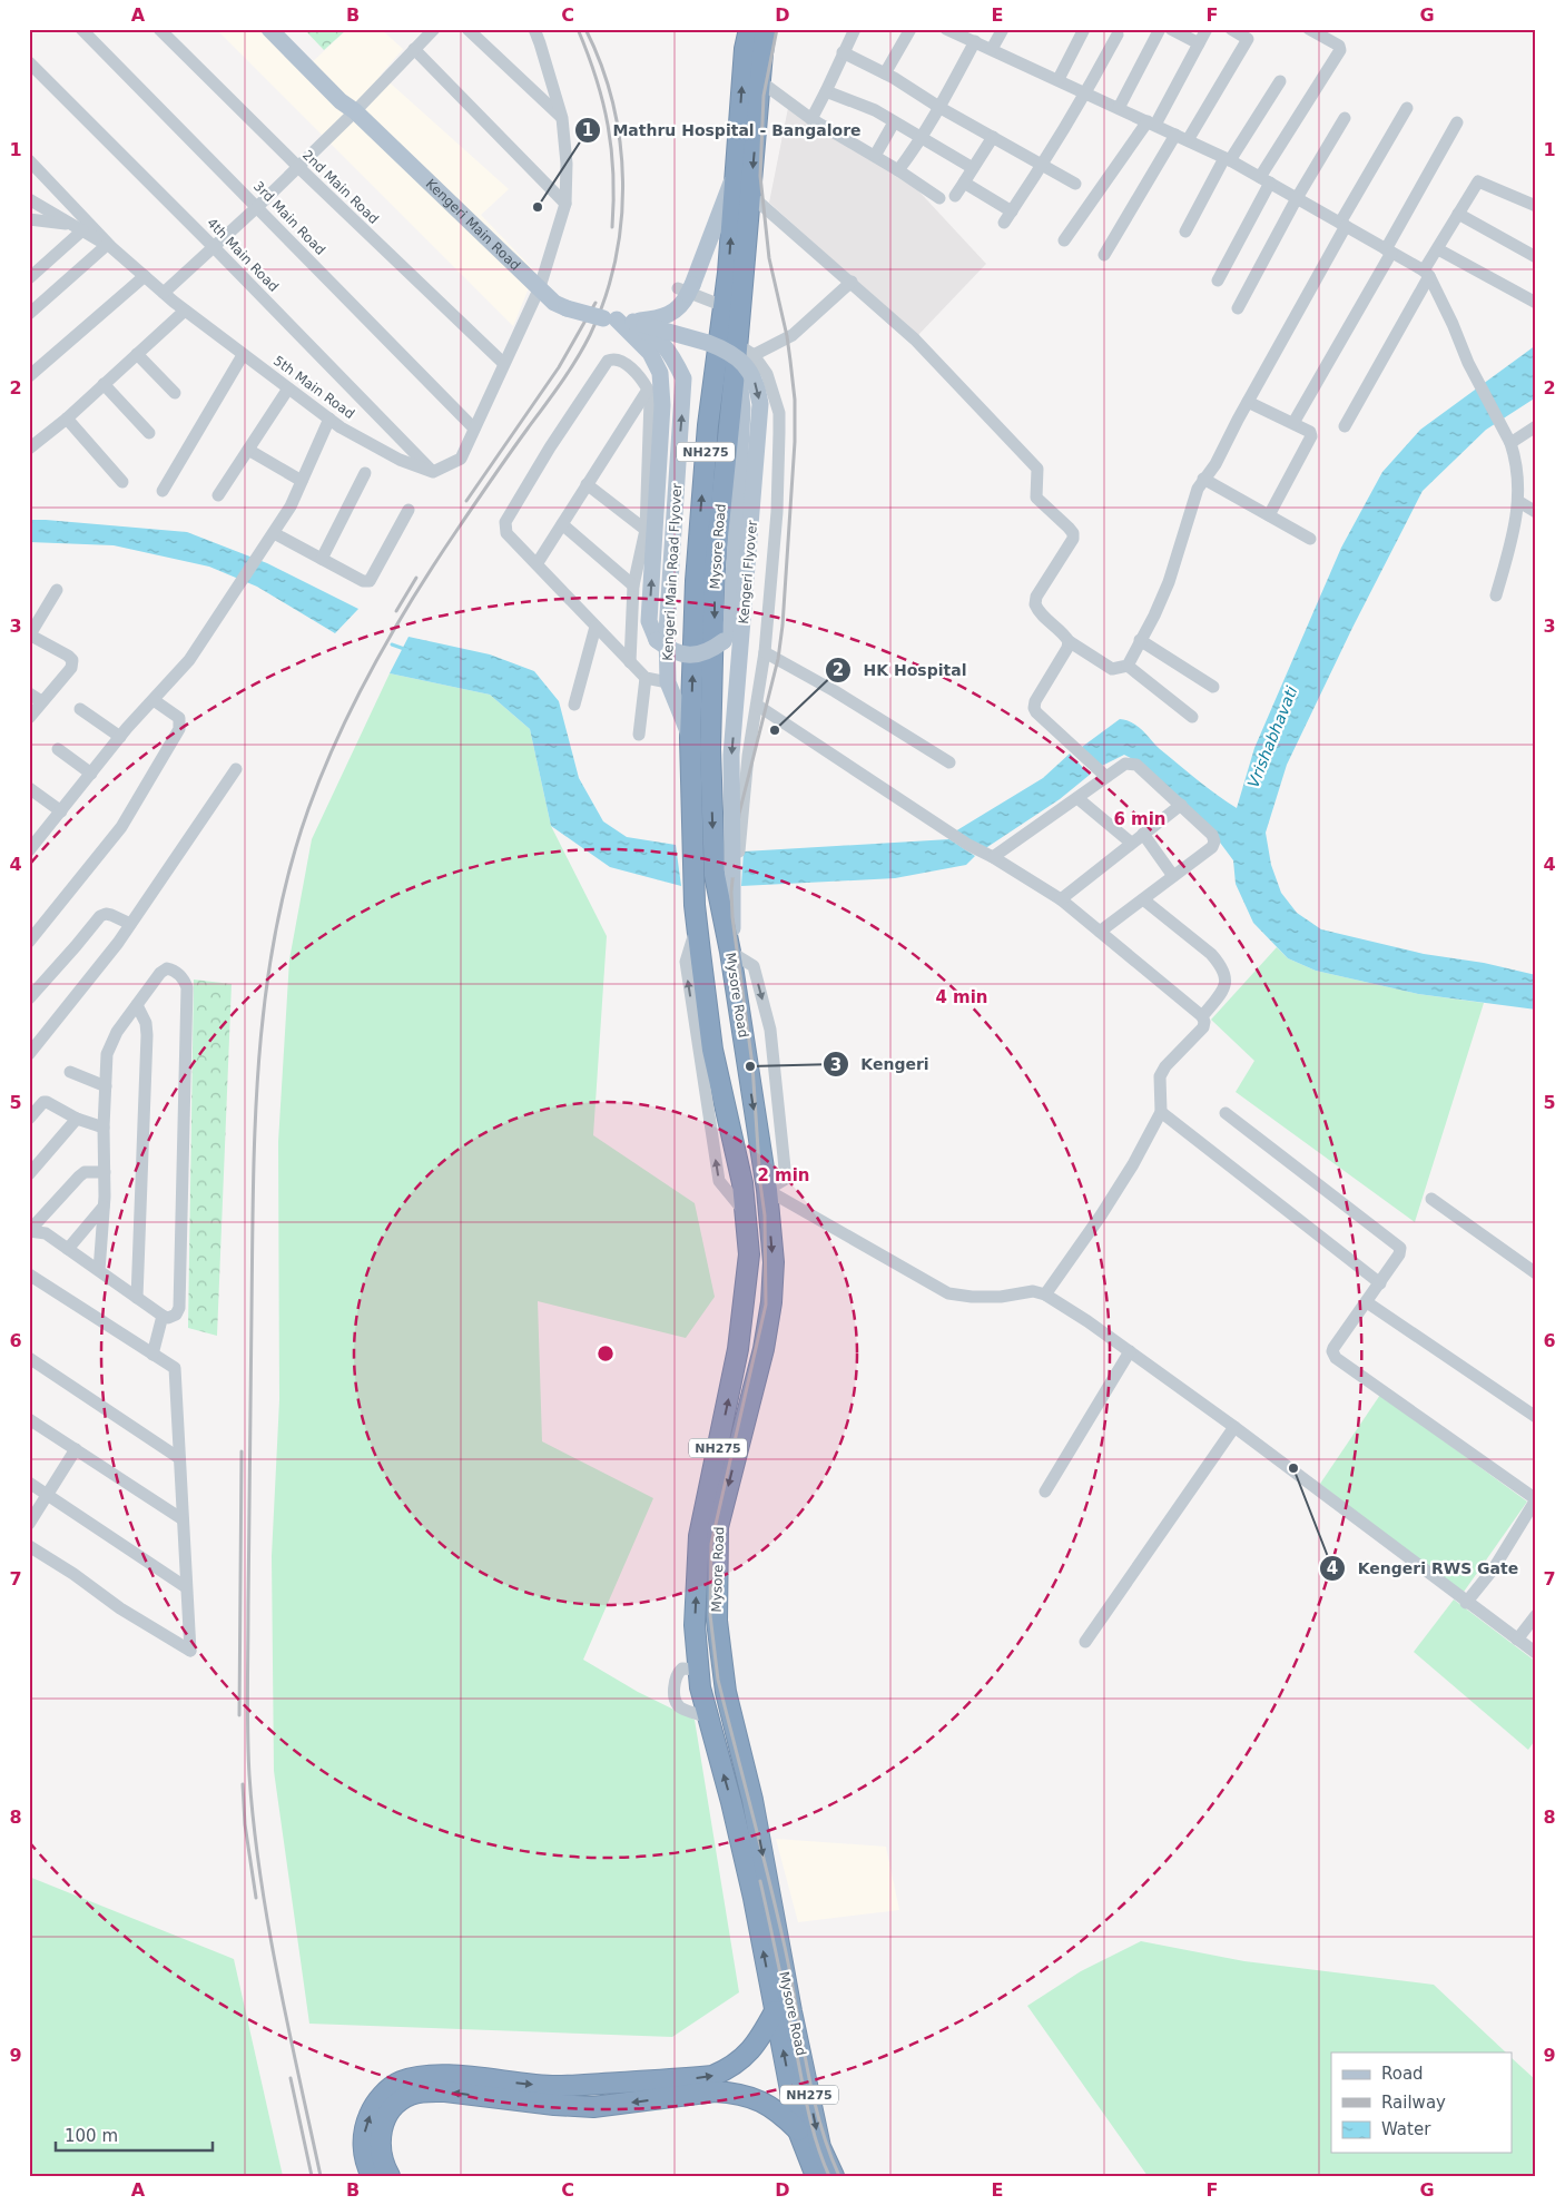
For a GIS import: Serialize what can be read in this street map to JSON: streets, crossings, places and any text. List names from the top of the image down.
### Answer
{
  "streets": {
    "highway": ["NH275", "Mysore Road"],
    "main road": ["Kengeri Main Road", "Kengeri Main Road Flyover", "Kengeri Flyover"],
    "street": [
      "2nd Main Road",
      "3rd Main Road",
      "4th Main Road",
      "5th Main Road"
    ]
  },
  "crossings": [
    ["Kengeri Main Road", "Kengeri Main Road Flyover"],
    ["4th Main Road", "5th Main Road"],
    ["Mysore Road", "Kengeri Main Road Flyover"],
    ["Mysore Road", "Kengeri Flyover"],
    ["Kengeri Main Road Flyover", "Kengeri Flyover"]
  ],
  "one_way": ["Kengeri Main Road Flyover"],
  "water": ["Vrishabhavati"],
  "places": [
    "Mathru Hospital - Bangalore",
    "HK Hospital",
    "Kengeri",
    "Kengeri RWS Gate"
  ],
  "legend": ["Road", "Railway", "Water"],
  "scale_bar": "100 m",
  "grid": {
    "columns": [
      "A",
      "B",
      "C",
      "D",
      "E",
      "F",
      "G"
    ],
    "rows": [
      "1",
      "2",
      "3",
      "4",
      "5",
      "6",
      "7",
      "8",
      "9"
    ]
  },
  "rings": ["6 min", "4 min", "2 min"]
}
